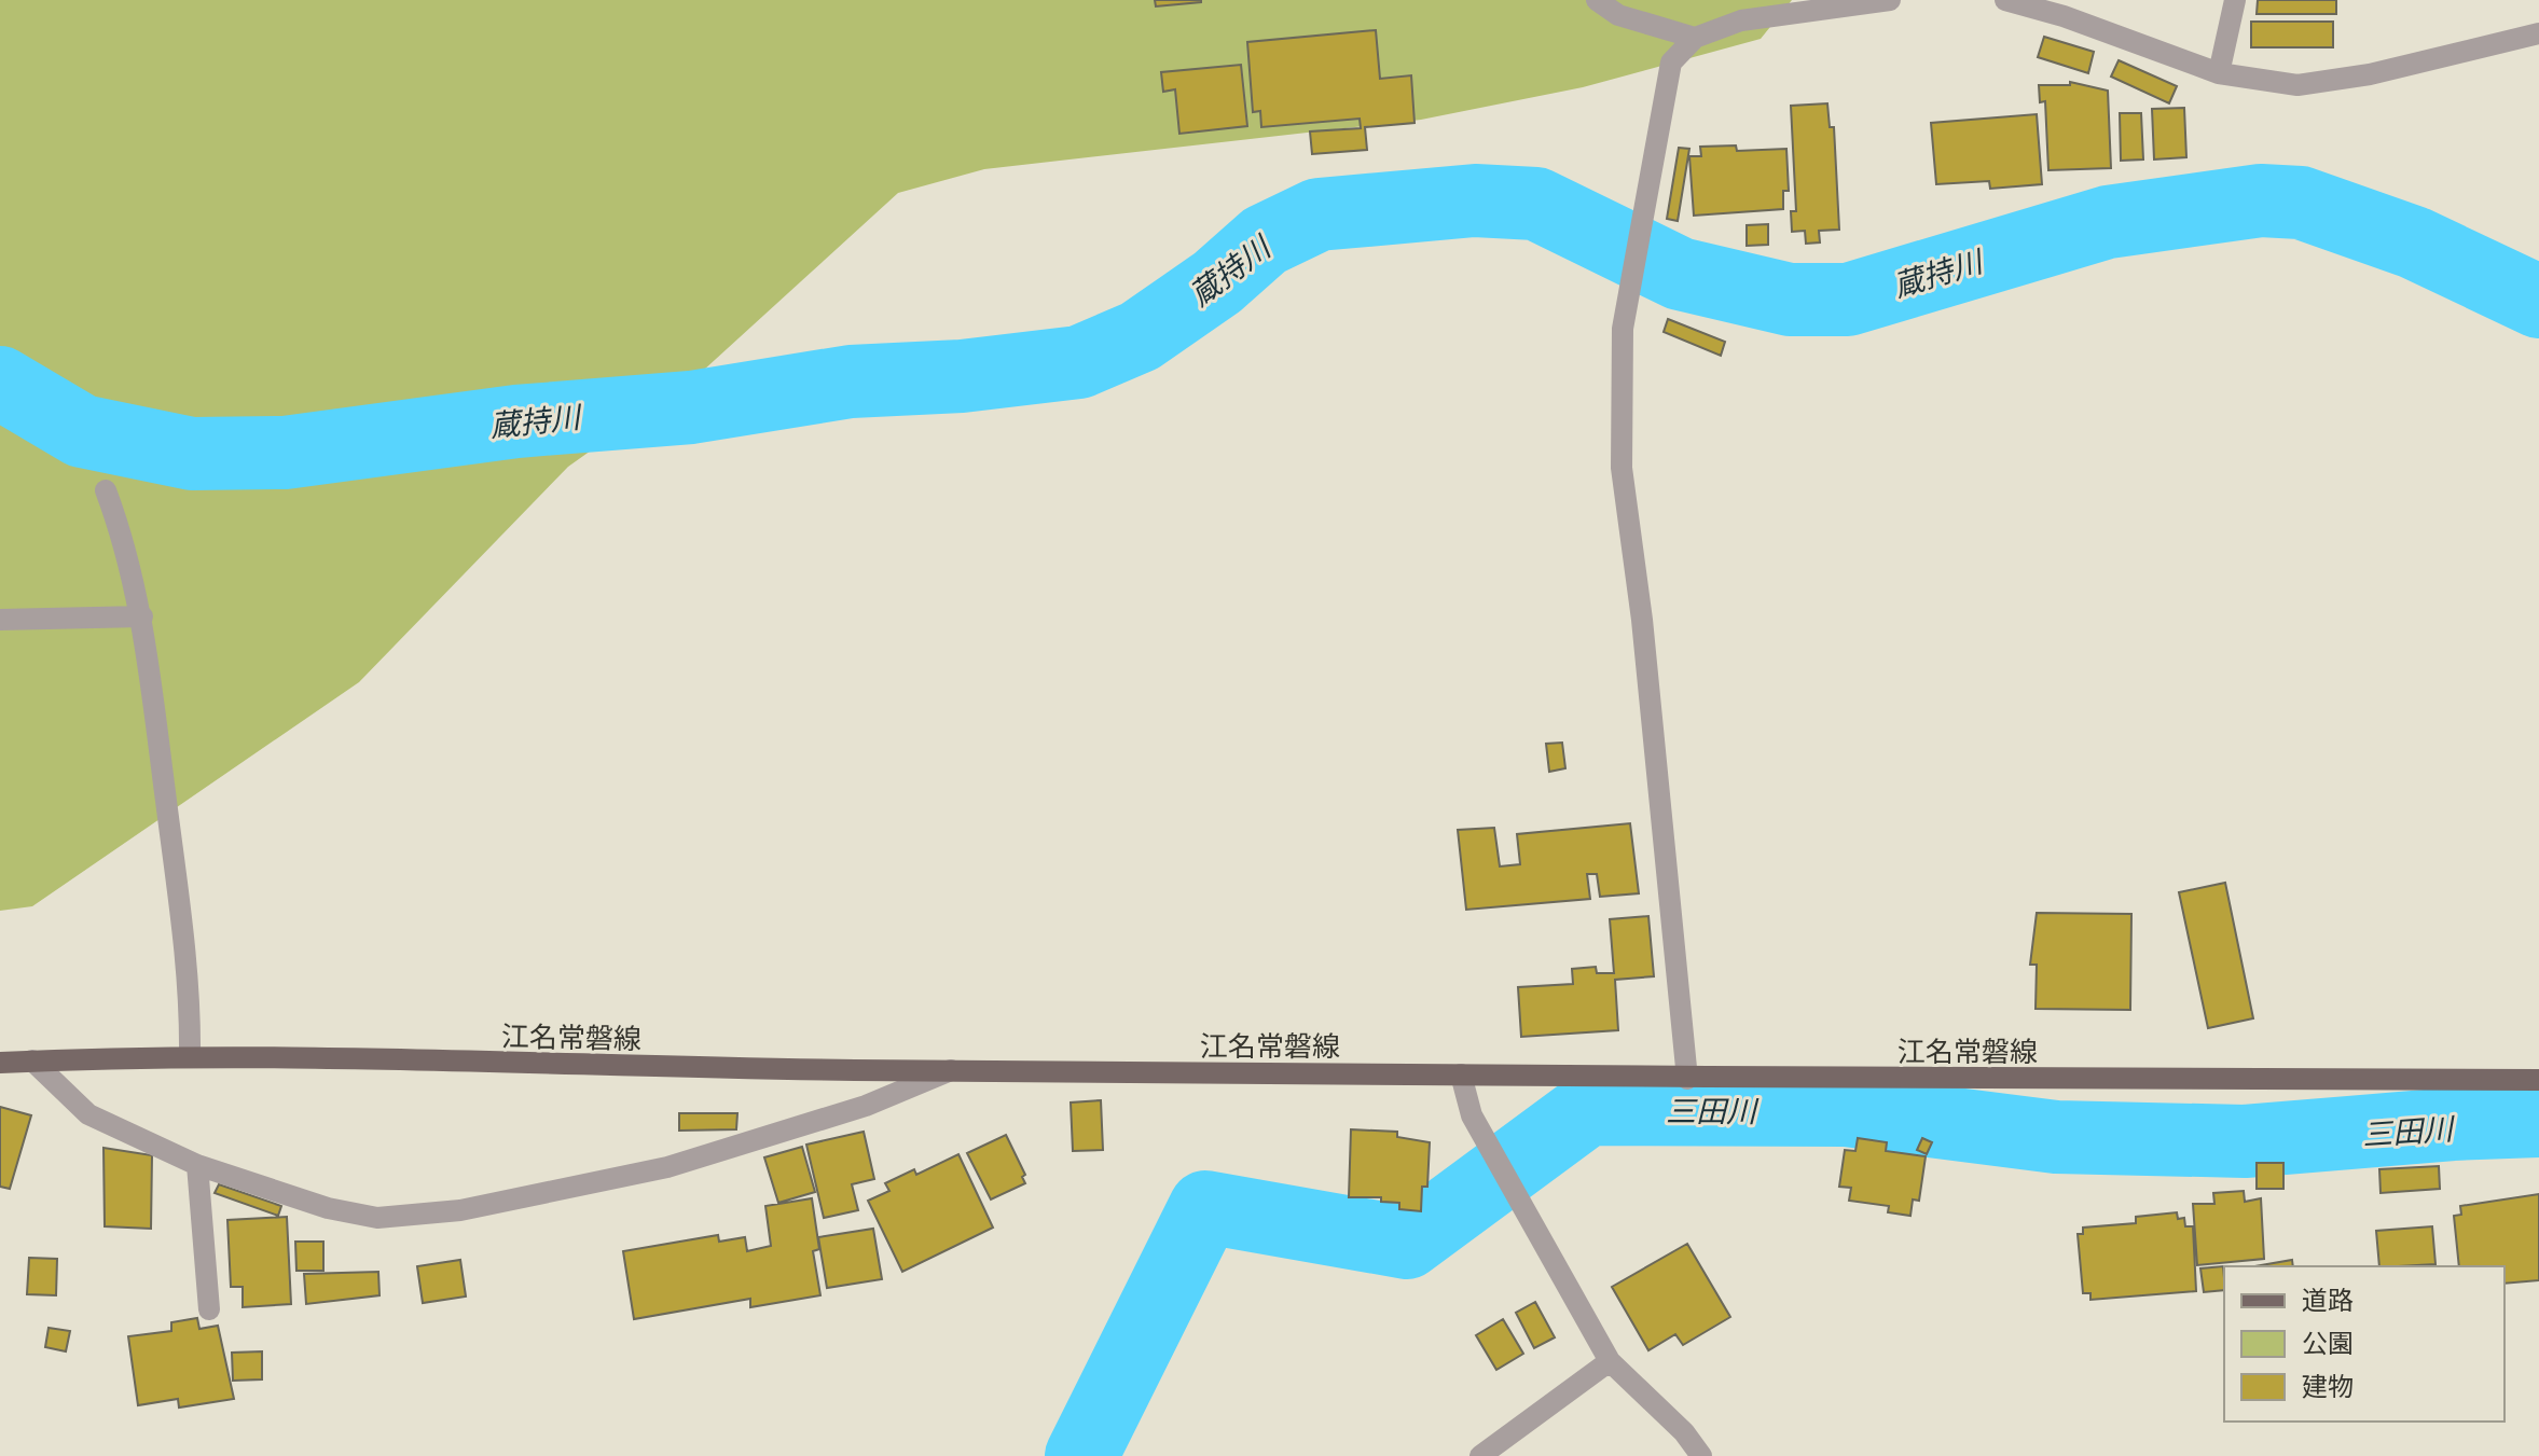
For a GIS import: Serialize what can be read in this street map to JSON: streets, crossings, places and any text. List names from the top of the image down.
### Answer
{
  "streets": {
    "main road": ["江名常磐線"]
  },
  "water": ["蔵持川", "三田川"],
  "legend": ["道路", "公園", "建物"]
}
